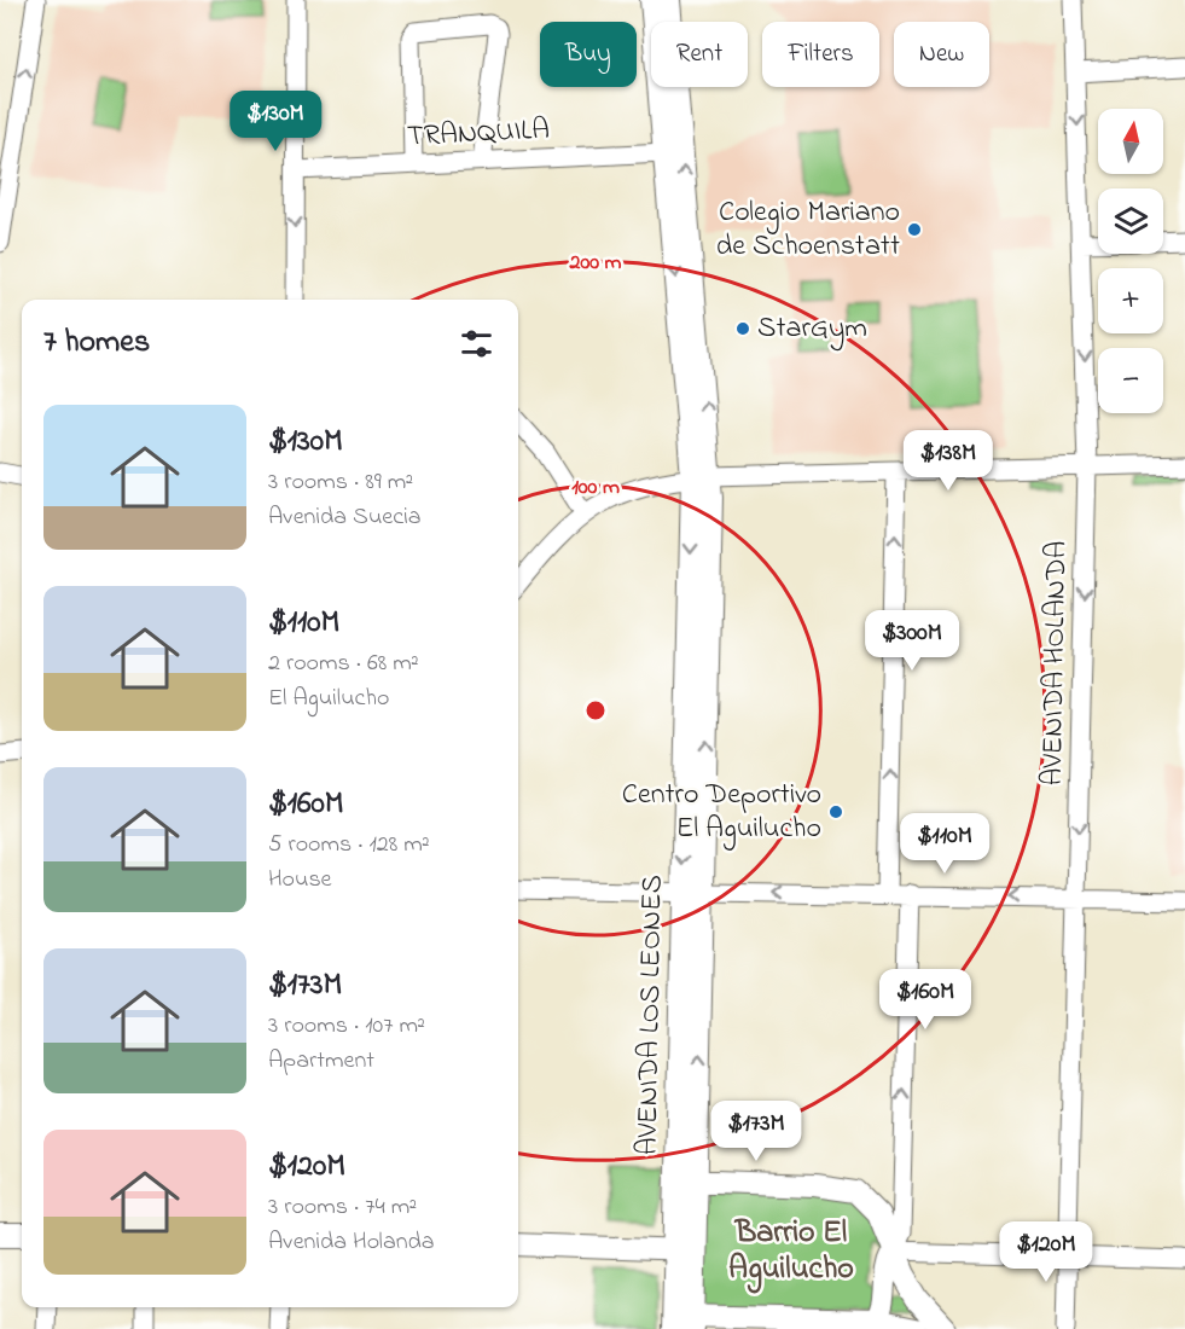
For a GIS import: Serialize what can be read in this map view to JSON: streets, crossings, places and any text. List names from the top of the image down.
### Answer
{
  "streets": {
    "main road": ["AVENIDA LOS LEONES"],
    "street": ["TRANQUILA", "AVENIDA HOLANDA"]
  },
  "crossings": [
    ["TRANQUILA", "AVENIDA LOS LEONES"]
  ],
  "one_way": ["AVENIDA HOLANDA"],
  "districts": ["Barrio El Aguilucho"],
  "places": ["Colegio Mariano de Schoenstatt", "StarGym", "Centro Deportivo El Aguilucho"],
  "north": "top",
  "page": {
    "chip": [
      "Buy",
      "Rent",
      "Filters",
      "New"
    ],
    "price": [
      "$130M",
      "$138M",
      "$300M",
      "$110M",
      "$160M",
      "$173M",
      "$120M"
    ],
    "map_buttons": ["+", "−"],
    "heading": "7 homes",
    "list": [
      {
        "name": "$130M",
        "note": "3 rooms · 89 m² · Avenida Suecia"
      },
      {
        "name": "$110M",
        "note": "2 rooms · 68 m² · El Aguilucho"
      },
      {
        "name": "$160M",
        "note": "5 rooms · 128 m² · House"
      },
      {
        "name": "$173M",
        "note": "3 rooms · 107 m² · Apartment"
      },
      {
        "name": "$120M",
        "note": "3 rooms · 74 m² · Avenida Holanda"
      }
    ]
  },
  "rings": ["200 m", "100 m"]
}
